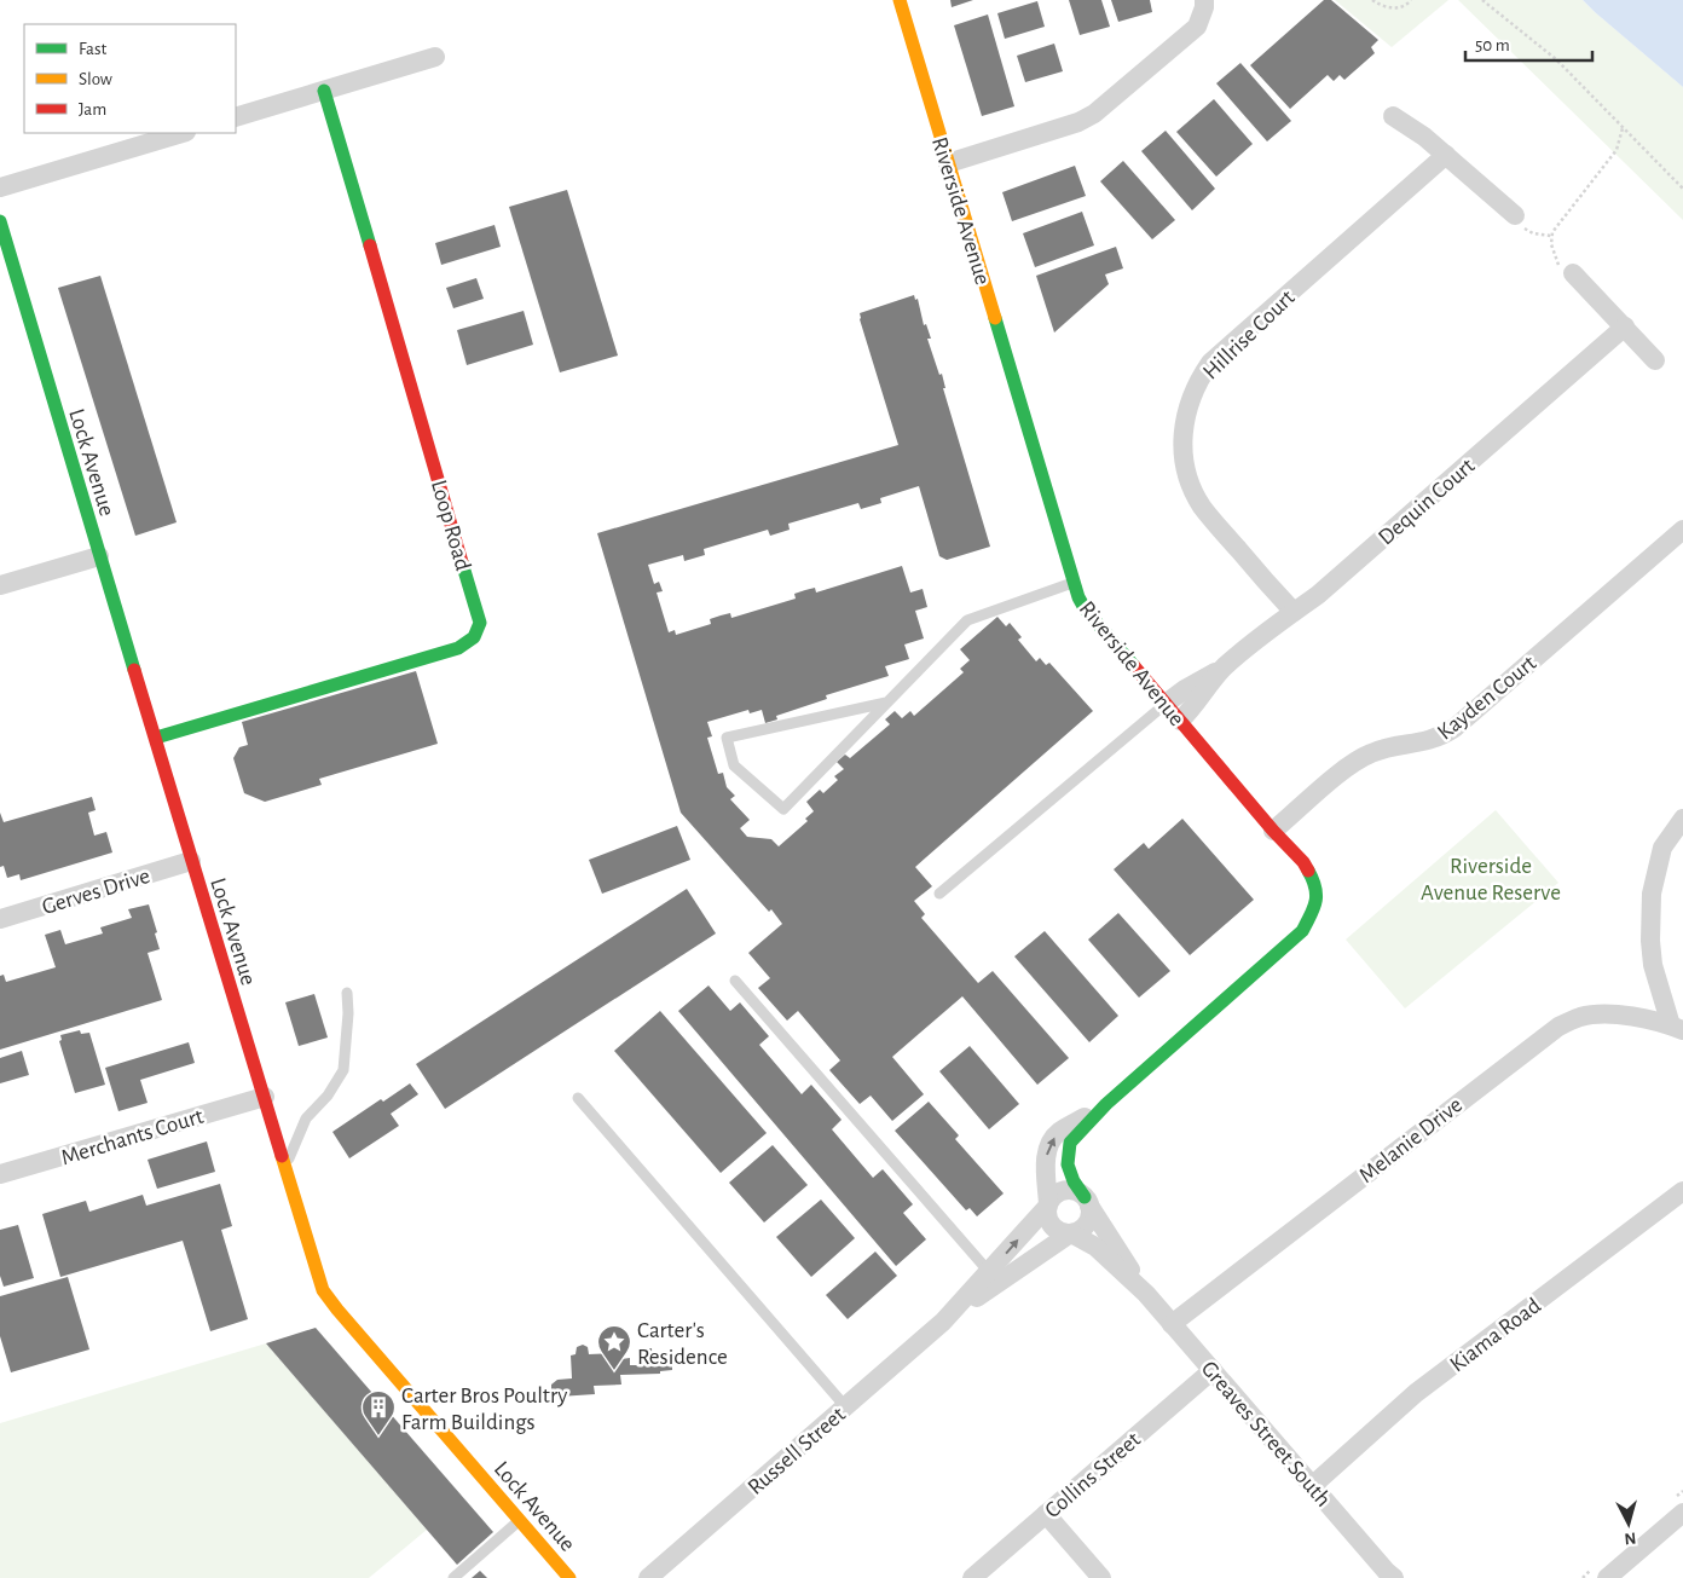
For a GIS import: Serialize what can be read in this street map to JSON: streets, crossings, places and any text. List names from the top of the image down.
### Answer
{
  "streets": {
    "street": [
      "Riverside Avenue",
      "Hillrise Court",
      "Lock Avenue",
      "Dequin Court",
      "Loop Road",
      "Kayden Court",
      "Gerves Drive",
      "Merchants Court",
      "Melanie Drive",
      "Kiama Road",
      "Greaves Street South",
      "Russell Street",
      "Collins Street"
    ]
  },
  "crossings": [
    ["Riverside Avenue", "Dequin Court"],
    ["Riverside Avenue", "Kayden Court"],
    ["Riverside Avenue", "Greaves Street South"],
    ["Riverside Avenue", "Russell Street"],
    ["Hillrise Court", "Dequin Court"],
    ["Lock Avenue", "Loop Road"],
    ["Lock Avenue", "Gerves Drive"],
    ["Lock Avenue", "Merchants Court"],
    ["Melanie Drive", "Greaves Street South"],
    ["Kiama Road", "Greaves Street South"],
    ["Greaves Street South", "Russell Street"],
    ["Greaves Street South", "Collins Street"]
  ],
  "parks": ["Riverside Avenue Reserve"],
  "places": {
    "place": ["Carter's Residence"],
    "building": ["Carter Bros Poultry Farm Buildings"]
  },
  "legend": ["Fast", "Slow", "Jam"],
  "scale_bar": "50 m",
  "north": "bottom"
}
